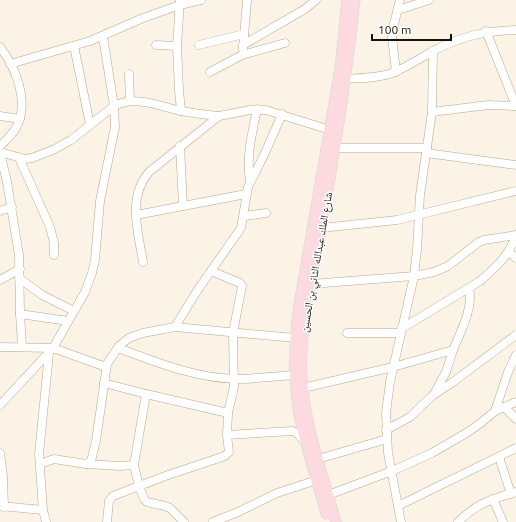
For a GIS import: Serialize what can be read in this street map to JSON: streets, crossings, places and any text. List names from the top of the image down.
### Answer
{
  "streets": {
    "main road": ["شارع الملك عبدالله الثاني بن الحسين"]
  },
  "scale_bar": "100 m"
}
